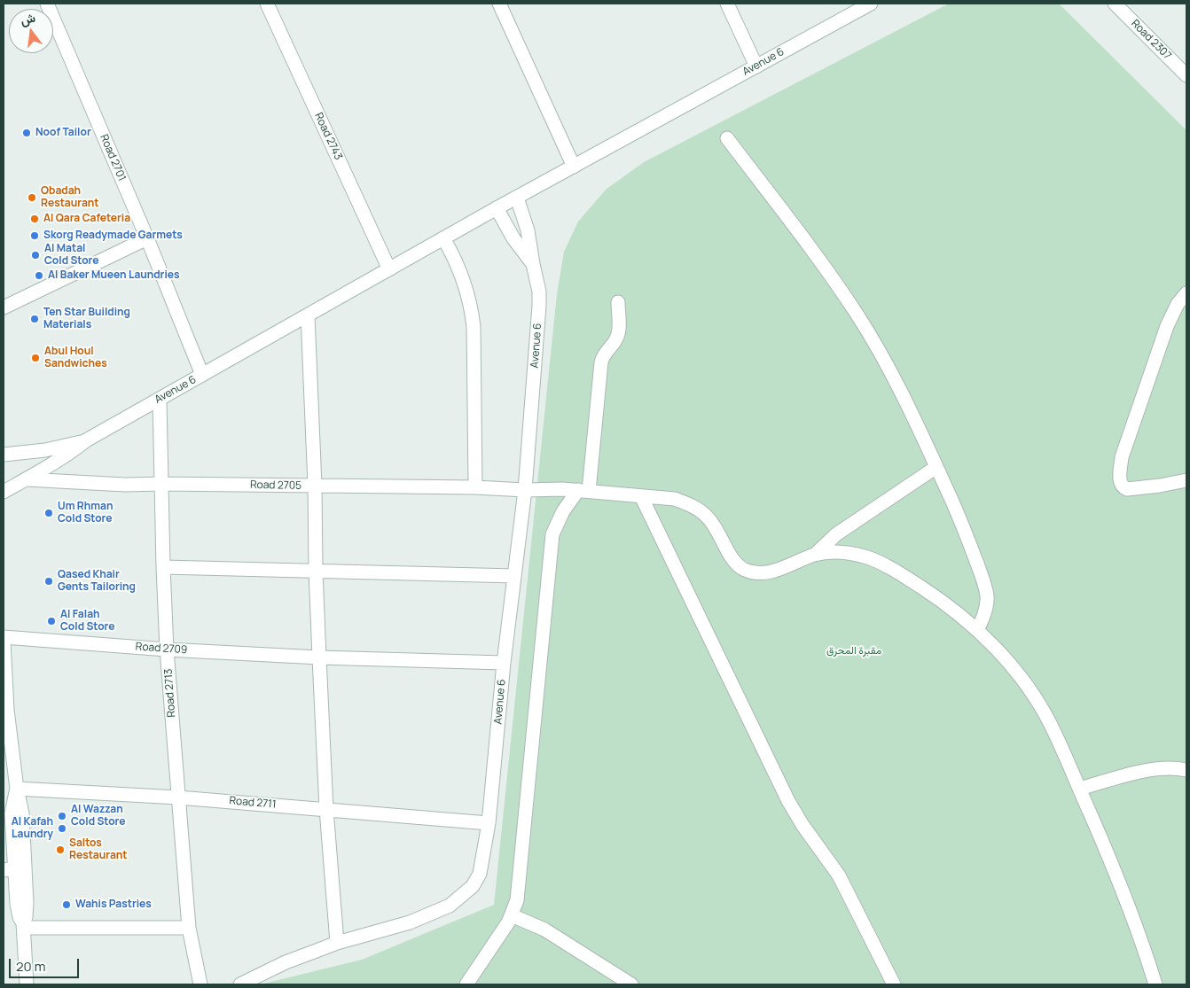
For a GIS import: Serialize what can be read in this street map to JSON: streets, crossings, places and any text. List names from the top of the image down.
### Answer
{
  "streets": {
    "street": [
      "Road 2307",
      "Avenue 6",
      "Road 2743",
      "Road 2701",
      "Road 2705",
      "Road 2709",
      "Road 2713",
      "Road 2711"
    ]
  },
  "crossings": [
    ["Avenue 6", "Road 2743"],
    ["Avenue 6", "Road 2701"],
    ["Avenue 6", "Road 2705"],
    ["Avenue 6", "Road 2709"],
    ["Avenue 6", "Road 2713"],
    ["Avenue 6", "Road 2711"],
    ["Road 2705", "Road 2713"],
    ["Road 2709", "Road 2713"],
    ["Road 2713", "Road 2711"]
  ],
  "parks": ["مقبرة المحرق"],
  "places": [
    "Noof Tailor",
    "Obadah Restaurant",
    "Al Qara Cafeteria",
    "Skorg Readymade Garmets",
    "Al Matal Cold Store",
    "Al Baker Mueen Laundries",
    "Ten Star Building Materials",
    "Abul Houl Sandwiches",
    "Um Rhman Cold Store",
    "Qased Khair Gents Tailoring",
    "Al Falah Cold Store",
    "Al Wazzan Cold Store",
    "Al Kafah Laundry",
    "Saltos Restaurant",
    "Wahis Pastries"
  ],
  "scale_bar": "20 m",
  "north": "top"
}
